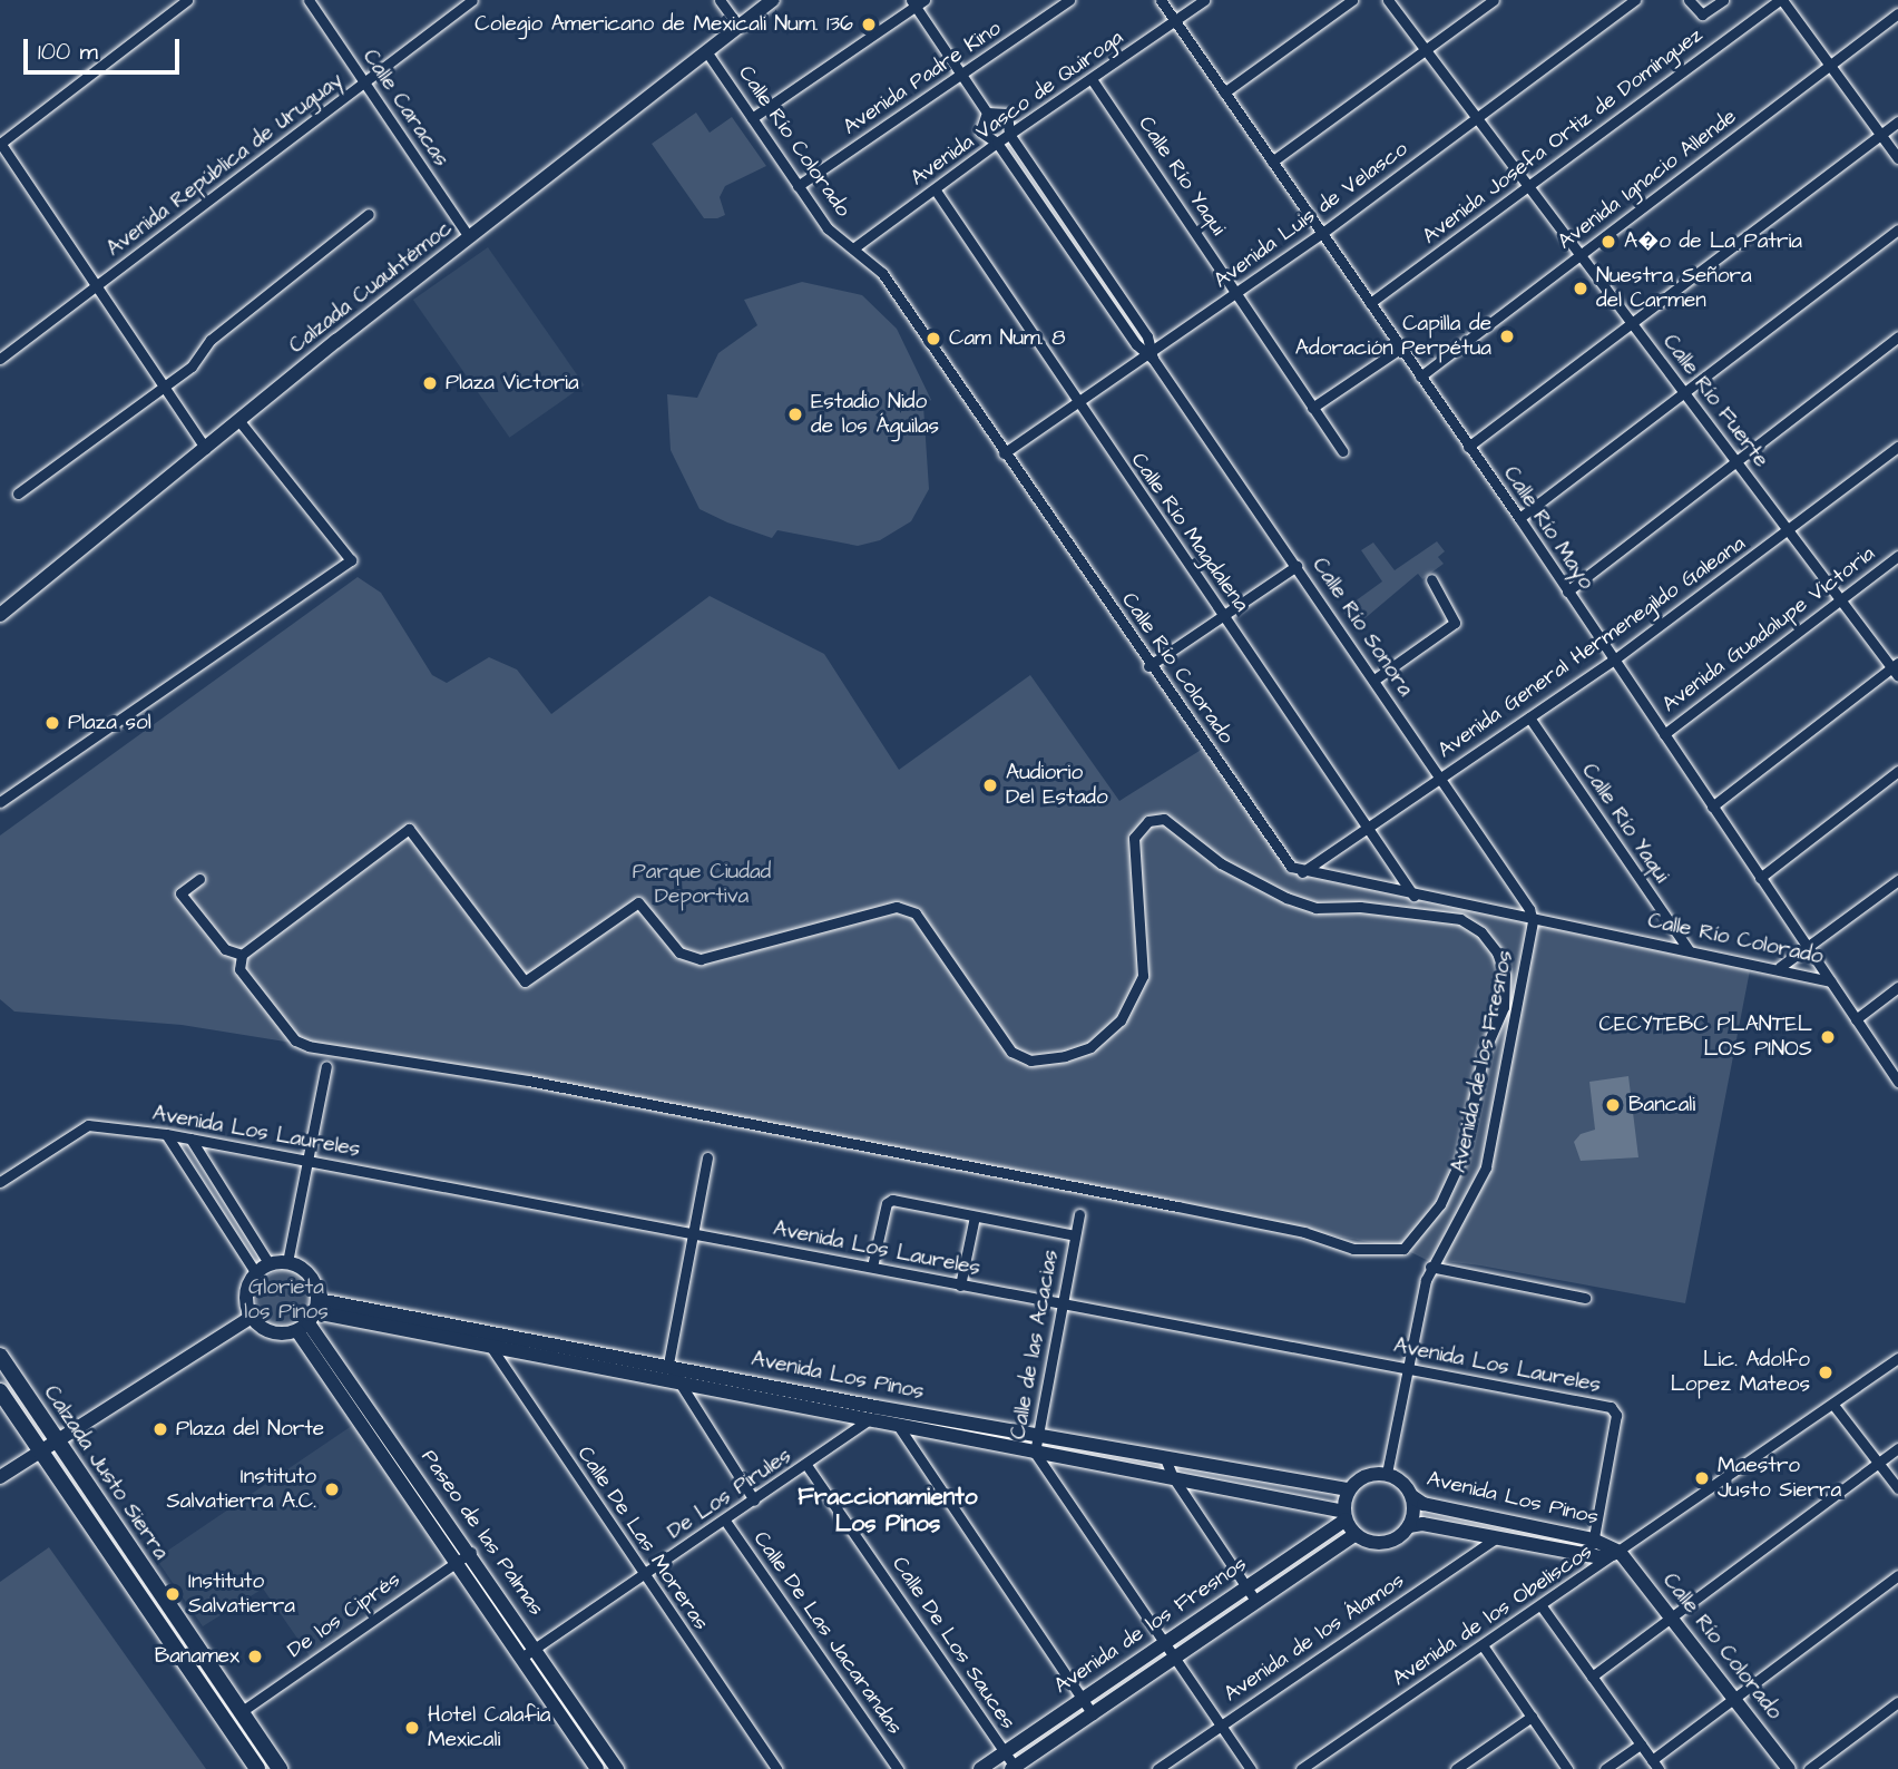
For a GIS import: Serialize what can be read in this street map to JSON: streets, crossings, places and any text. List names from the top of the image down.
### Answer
{
  "streets": {
    "main road": ["Calzada Justo Sierra"],
    "street": [
      "Avenida Padre Kino",
      "Calle Caracas",
      "Avenida Vasco de Quiroga",
      "Avenida Josefa Ortiz de Domínguez",
      "Calle Río Colorado",
      "Avenida República de Uruguay",
      "Calle Río Yaqui",
      "Avenida Ignacio Allende",
      "Avenida Luis de Velasco",
      "Calzada Cuauhtémoc",
      "Calle Río Fuerte",
      "Calle Río Mayo",
      "Calle Río Magdalena",
      "Calle Río Sonora",
      "Avenida Guadalupe Victoria",
      "Avenida General Hermenegildo Galeana",
      "Avenida de los Fresnos",
      "Avenida Los Laureles",
      "Calle de las Acacias",
      "Avenida Los Pinos",
      "De Los Pirules",
      "Paseo de las Palmas",
      "Calle De Las Moreras",
      "De los Ciprés",
      "Avenida de los Obeliscos",
      "Calle De Las Jacarandas",
      "Avenida de los Álamos",
      "Calle De Los Sauces"
    ]
  },
  "crossings": [
    ["Avenida Padre Kino", "Calle Río Colorado"],
    ["Avenida Padre Kino", "Calle Río Sonora"],
    ["Calle Caracas", "Avenida República de Uruguay"],
    ["Calle Caracas", "Calzada Cuauhtémoc"],
    ["Avenida Vasco de Quiroga", "Calle Río Colorado"],
    ["Avenida Vasco de Quiroga", "Calle Río Yaqui"],
    ["Avenida Vasco de Quiroga", "Calle Río Mayo"],
    ["Avenida Vasco de Quiroga", "Calle Río Magdalena"],
    ["Avenida Vasco de Quiroga", "Calle Río Sonora"],
    ["Avenida Josefa Ortiz de Domínguez", "Calle Río Fuerte"],
    ["Avenida Josefa Ortiz de Domínguez", "Calle Río Mayo"],
    ["Calle Río Colorado", "Calle Río Yaqui"],
    ["Calle Río Colorado", "Avenida Luis de Velasco"],
    ["Calle Río Colorado", "Calzada Cuauhtémoc"],
    ["Calle Río Colorado", "Calle Río Mayo"],
    ["Calle Río Colorado", "Calle Río Magdalena"],
    ["Calle Río Colorado", "Calle Río Sonora"],
    ["Calle Río Colorado", "Avenida General Hermenegildo Galeana"],
    ["Calle Río Colorado", "Avenida de los Fresnos"],
    ["Calle Río Colorado", "Avenida Los Pinos"],
    ["Calle Río Colorado", "Avenida de los Obeliscos"],
    ["Calle Río Yaqui", "Avenida Luis de Velasco"],
    ["Calle Río Yaqui", "Avenida General Hermenegildo Galeana"],
    ["Avenida Ignacio Allende", "Calle Río Fuerte"],
    ["Avenida Ignacio Allende", "Calle Río Mayo"],
    ["Avenida Luis de Velasco", "Calle Río Fuerte"],
    ["Avenida Luis de Velasco", "Calle Río Mayo"],
    ["Avenida Luis de Velasco", "Calle Río Magdalena"],
    ["Avenida Luis de Velasco", "Calle Río Sonora"],
    ["Calle Río Fuerte", "Avenida Guadalupe Victoria"],
    ["Calle Río Fuerte", "Avenida General Hermenegildo Galeana"],
    ["Calle Río Mayo", "Avenida Guadalupe Victoria"],
    ["Calle Río Mayo", "Avenida General Hermenegildo Galeana"],
    ["Calle Río Magdalena", "Avenida General Hermenegildo Galeana"],
    ["Calle Río Sonora", "Avenida General Hermenegildo Galeana"],
    ["Calle Río Sonora", "Avenida de los Fresnos"],
    ["Avenida de los Fresnos", "Avenida Los Laureles"],
    ["Avenida de los Fresnos", "Calle de las Acacias"],
    ["Avenida de los Fresnos", "Avenida Los Pinos"],
    ["Avenida de los Fresnos", "Calle De Los Sauces"],
    ["Avenida Los Laureles", "Calle de las Acacias"],
    ["Avenida Los Laureles", "Avenida Los Pinos"],
    ["Calle de las Acacias", "Avenida Los Pinos"],
    ["Calle de las Acacias", "Avenida de los Álamos"],
    ["Avenida Los Pinos", "De Los Pirules"],
    ["Avenida Los Pinos", "Paseo de las Palmas"],
    ["Avenida Los Pinos", "Calle De Las Moreras"],
    ["Avenida Los Pinos", "Avenida de los Obeliscos"],
    ["Avenida Los Pinos", "Calle De Las Jacarandas"],
    ["Avenida Los Pinos", "Avenida de los Álamos"],
    ["Calzada Justo Sierra", "De los Ciprés"],
    ["De Los Pirules", "Paseo de las Palmas"],
    ["De Los Pirules", "Calle De Las Moreras"],
    ["De Los Pirules", "Calle De Las Jacarandas"],
    ["De Los Pirules", "Calle De Los Sauces"],
    ["Paseo de las Palmas", "De los Ciprés"]
  ],
  "districts": ["Fraccionamiento Los Pinos"],
  "parks": ["Parque Ciudad Deportiva", "Glorieta los Pinos"],
  "places": [
    "Colegio Americano de Mexicali Num. 136",
    "A�o de La Patria",
    "Nuestra Señora del Carmen",
    "Capilla de Adoración Perpétua",
    "Cam Num. 8",
    "Plaza Victoria",
    "Estadio Nido de los Águilas",
    "Plaza sol",
    "Audiorio Del Estado",
    "CECYTEBC PLANTEL LOS PINOS",
    "Bancali",
    "Lic. Adolfo Lopez Mateos",
    "Plaza del Norte",
    "Maestro Justo Sierra",
    "Instituto Salvatierra A.C.",
    "Instituto Salvatierra",
    "Banamex",
    "Hotel Calafia Mexicali"
  ],
  "scale_bar": "100 m"
}
